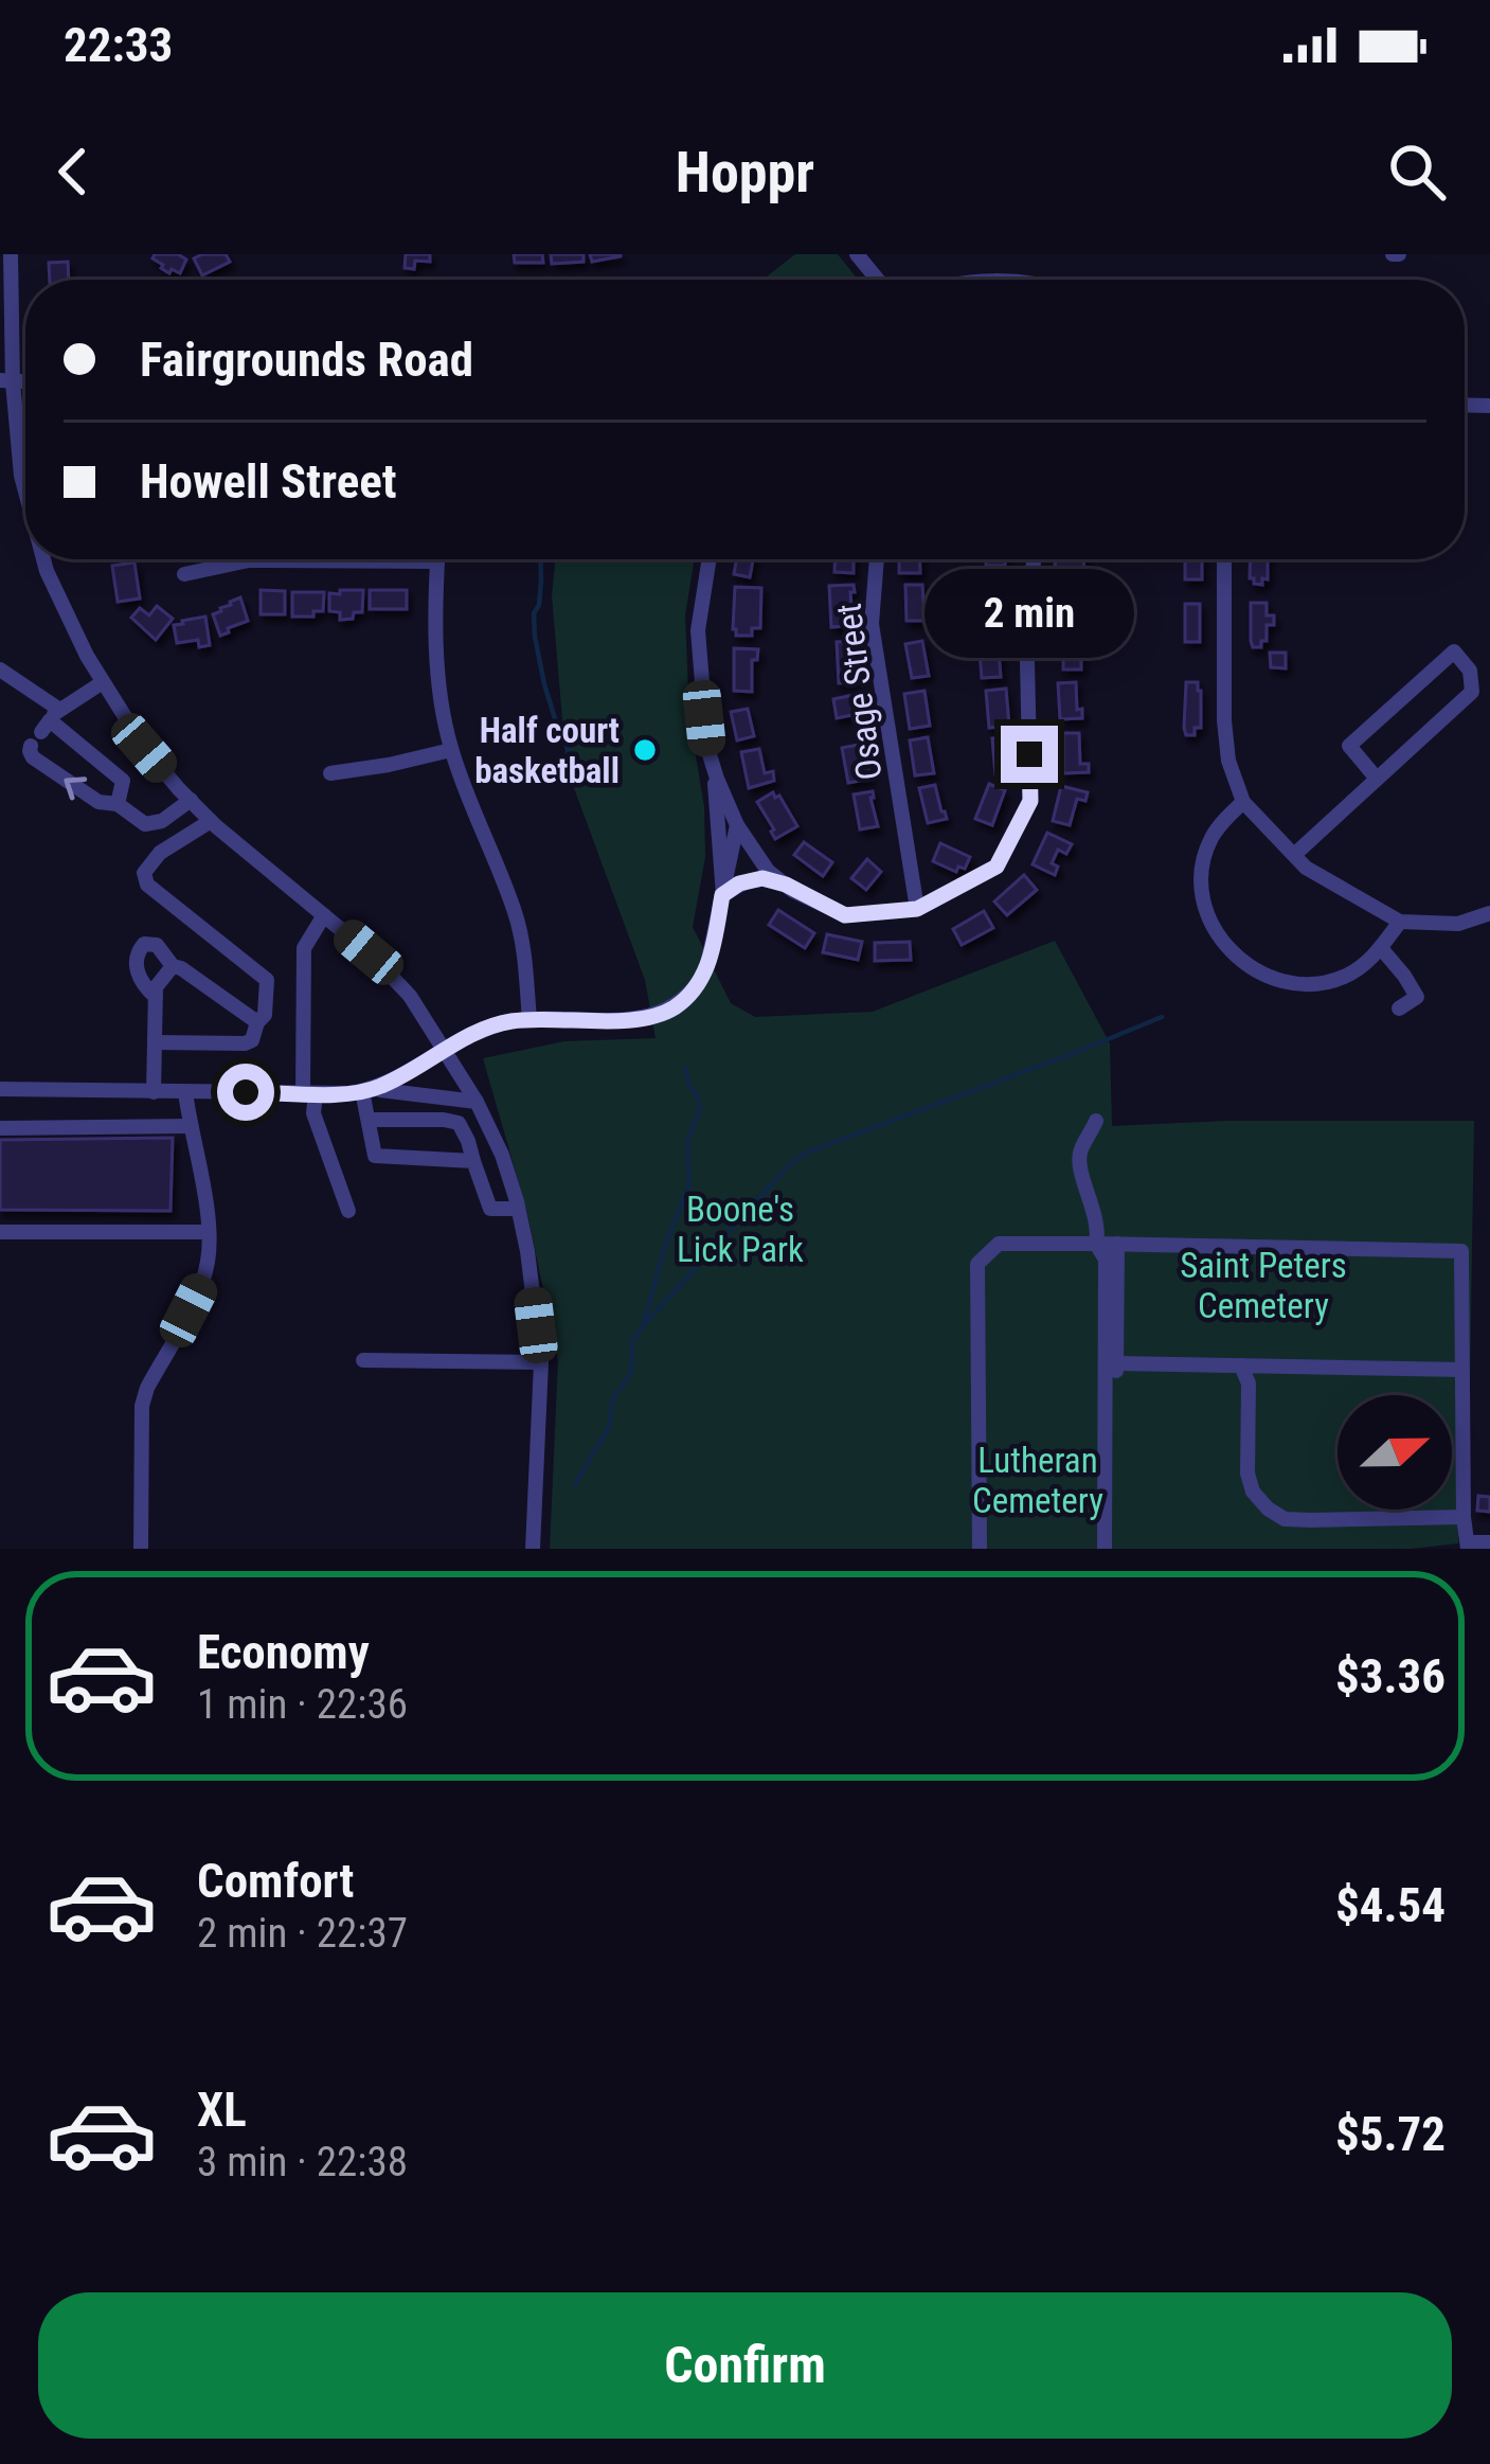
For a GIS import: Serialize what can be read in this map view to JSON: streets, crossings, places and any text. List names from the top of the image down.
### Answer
{
  "streets": {
    "street": ["Osage Street"]
  },
  "parks": ["Boone's Lick Park", "Saint Peters Cemetery", "Lutheran Cemetery"],
  "places": ["Half court basketball"],
  "north": "right",
  "page": {
    "status": "22:33",
    "header": "Hoppr",
    "banner": ["Fairgrounds Road", "Howell Street"],
    "bubble": "2 min",
    "list": [
      {
        "name": "Economy",
        "note": "1 min · 22:36",
        "value": "$3.36"
      },
      {
        "name": "Comfort",
        "note": "2 min · 22:37",
        "value": "$4.54"
      },
      {
        "name": "XL",
        "note": "3 min · 22:38",
        "value": "$5.72"
      }
    ],
    "buttons": "Confirm"
  }
}
